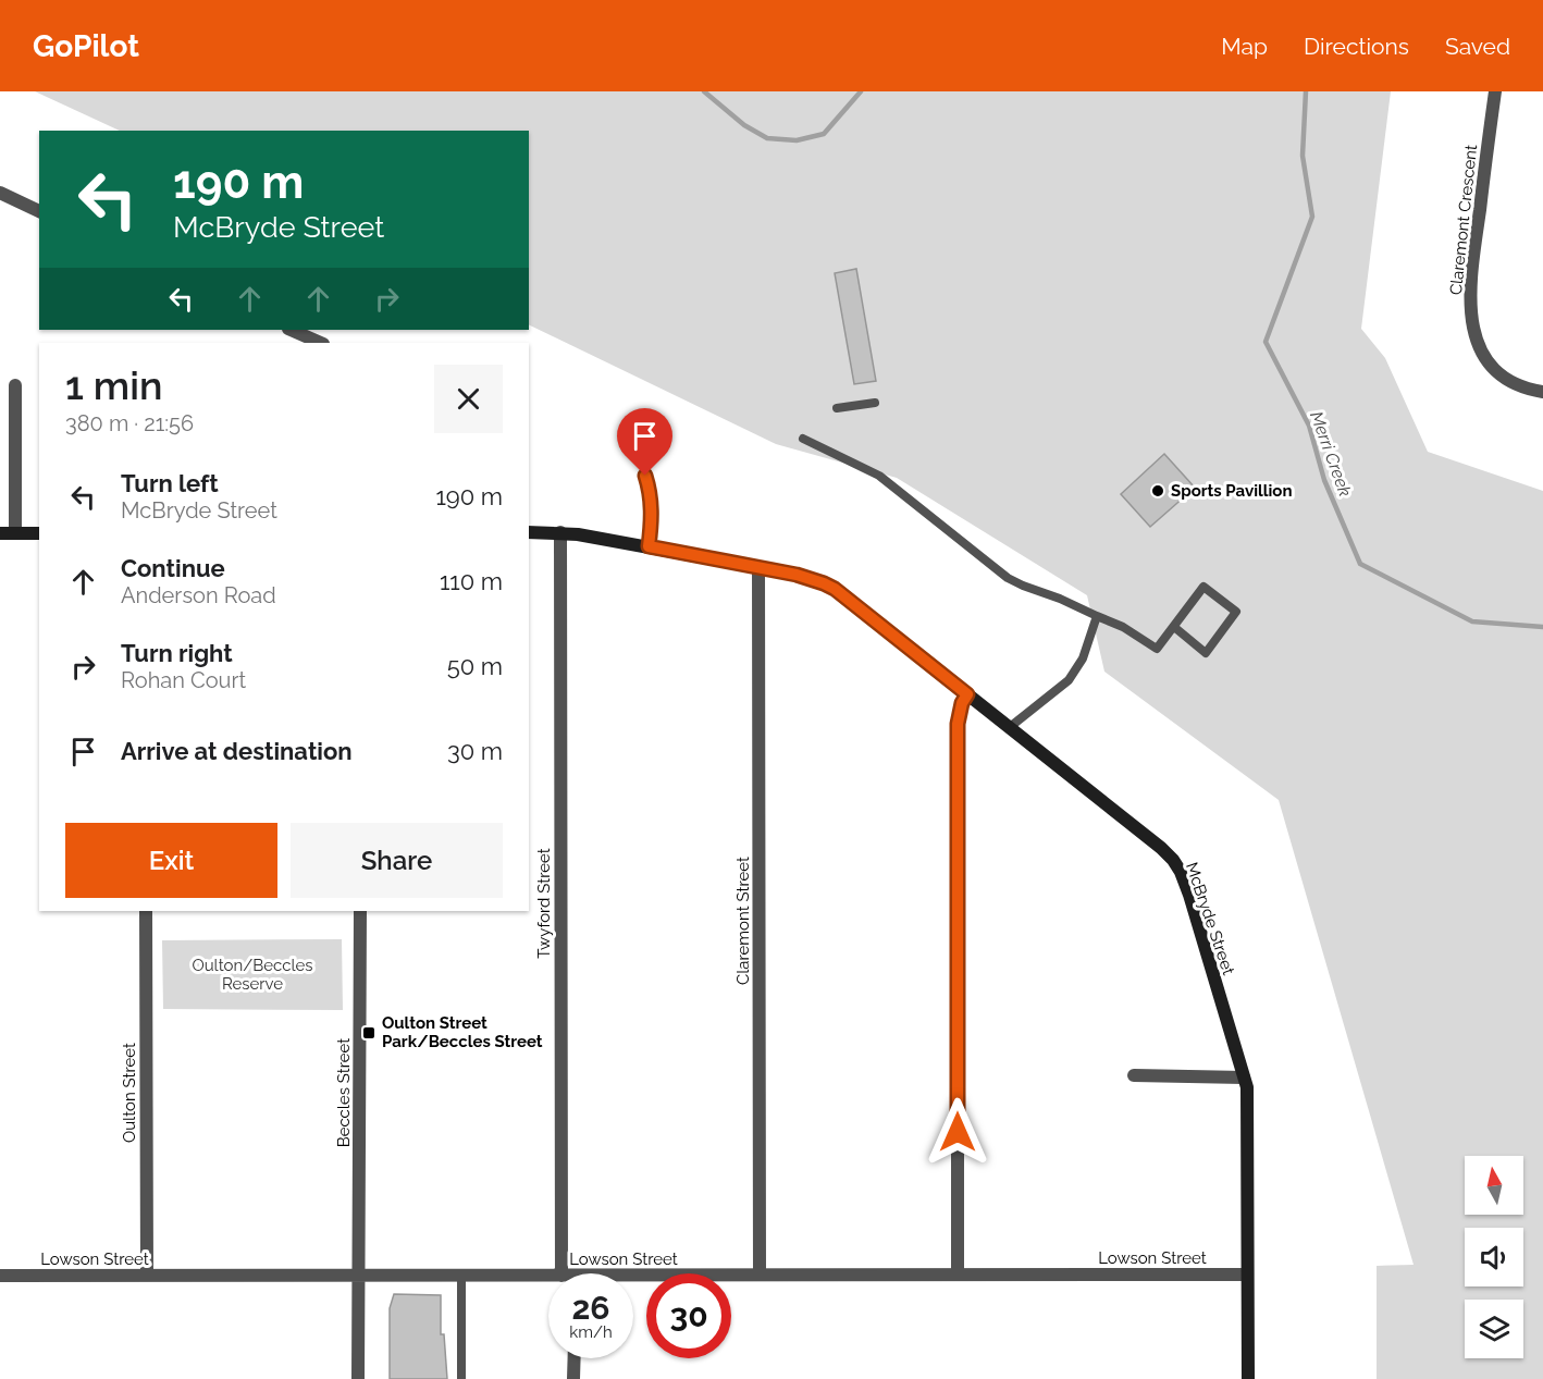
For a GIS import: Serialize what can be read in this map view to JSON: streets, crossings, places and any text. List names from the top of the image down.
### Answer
{
  "streets": {
    "street": [
      "Claremont Crescent",
      "Twyford Street",
      "McBryde Street",
      "Claremont Street",
      "Oulton Street",
      "Beccles Street",
      "Lowson Street"
    ]
  },
  "crossings": [
    ["Twyford Street", "McBryde Street"],
    ["McBryde Street", "Claremont Street"],
    ["McBryde Street", "Lowson Street"],
    ["Claremont Street", "Lowson Street"],
    ["Oulton Street", "Lowson Street"],
    ["Beccles Street", "Lowson Street"]
  ],
  "water": ["Merri Creek"],
  "parks": ["Oulton/Beccles Reserve"],
  "places": {
    "other": ["Sports Pavillion"],
    "transit": ["Oulton Street Park/Beccles Street"]
  },
  "north": "top",
  "page": {
    "header": "GoPilot",
    "nav": ["Map", "Directions", "Saved"],
    "turn": ["190 m", "McBryde Street"],
    "heading": ["1 min", "380 m · 21:56"],
    "list": [
      {
        "name": "Turn left",
        "note": "McBryde Street",
        "value": "190 m"
      },
      {
        "name": "Continue",
        "note": "Anderson Road",
        "value": "110 m"
      },
      {
        "name": "Turn right",
        "note": "Rohan Court",
        "value": "50 m"
      },
      {
        "name": "Arrive at destination",
        "value": "30 m"
      }
    ],
    "buttons": ["Exit", "Share"],
    "speed": "26 km/h",
    "limit": "30"
  }
}
